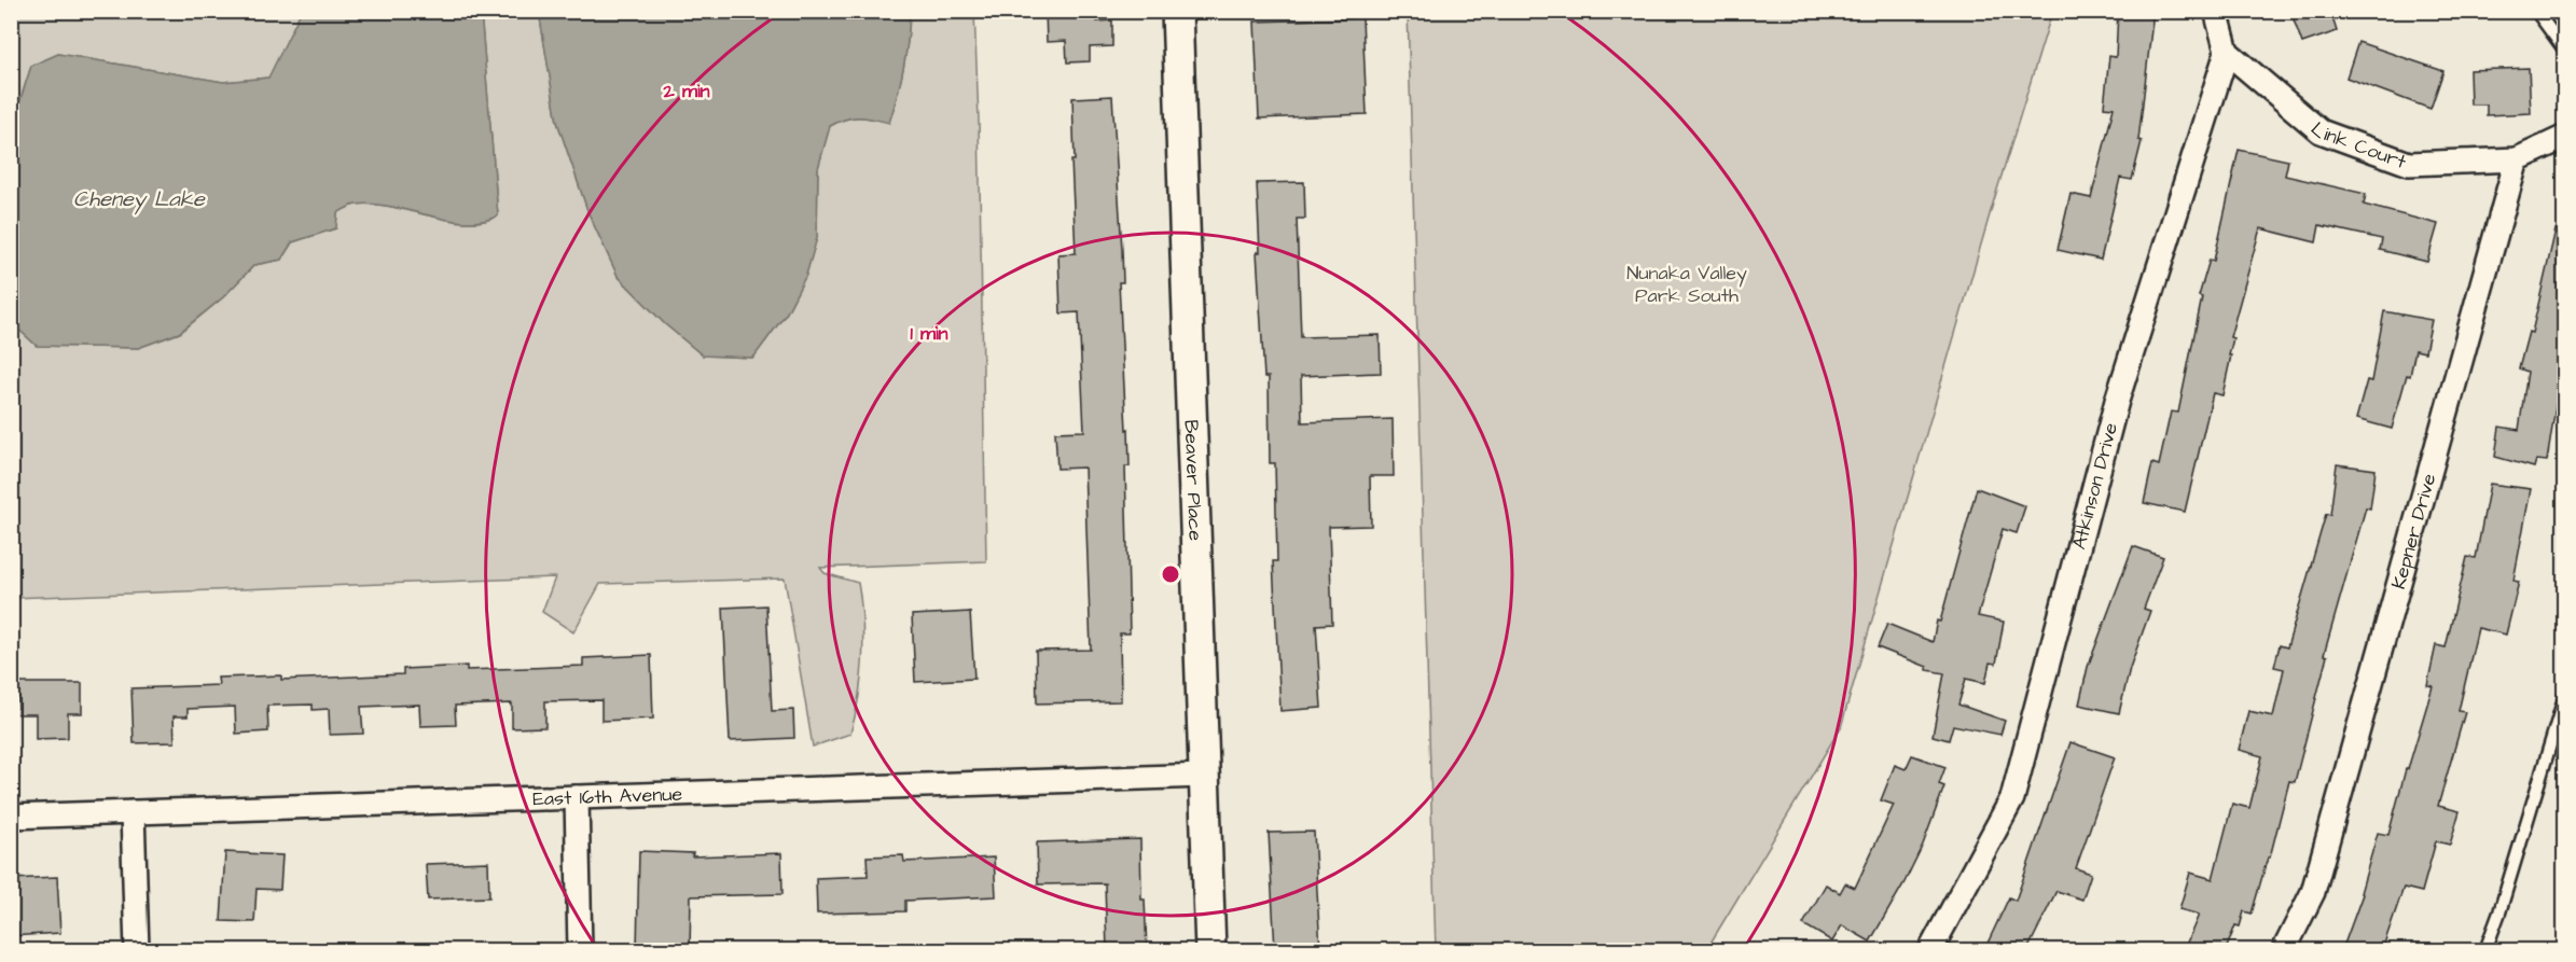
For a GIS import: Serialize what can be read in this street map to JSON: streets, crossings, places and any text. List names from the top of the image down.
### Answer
{
  "streets": {
    "street": [
      "Link Court",
      "Beaver Place",
      "Atkinson Drive",
      "Kepner Drive",
      "East 16th Avenue"
    ]
  },
  "crossings": [
    ["Link Court", "Atkinson Drive"],
    ["Link Court", "Kepner Drive"],
    ["Beaver Place", "East 16th Avenue"]
  ],
  "water": ["Cheney Lake"],
  "parks": ["Nunaka Valley Park South"],
  "rings": ["2 min", "1 min"]
}
